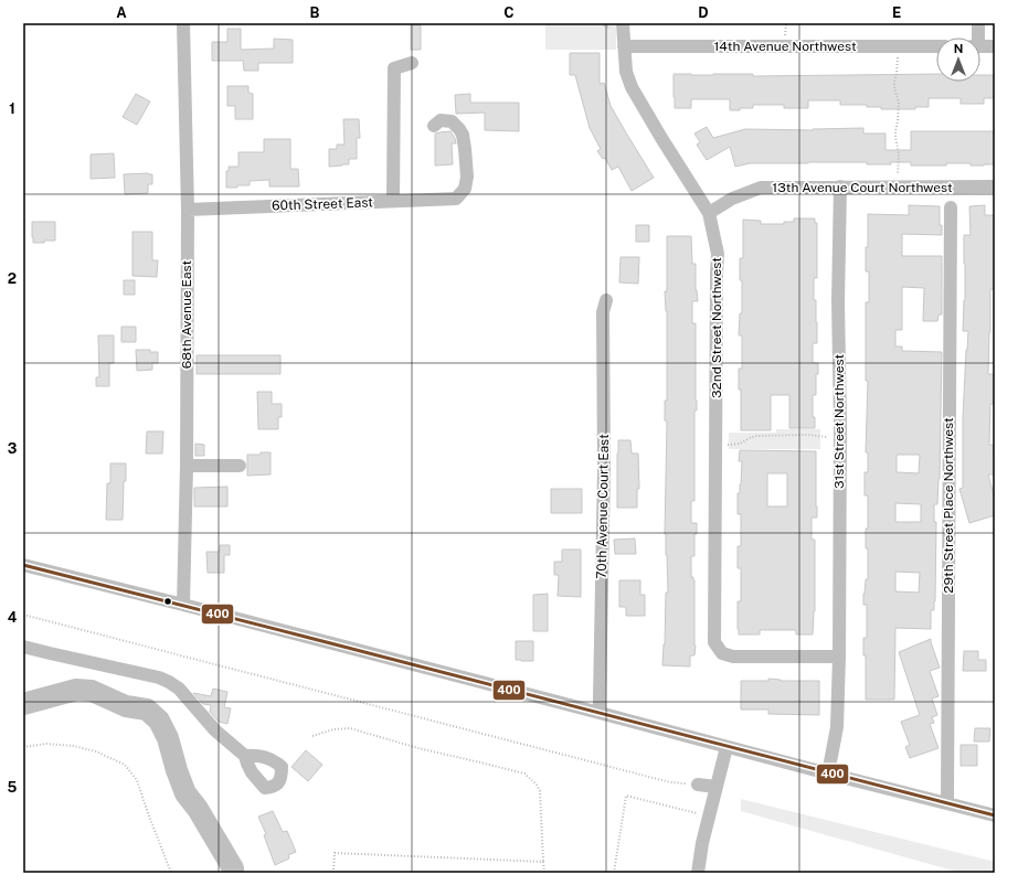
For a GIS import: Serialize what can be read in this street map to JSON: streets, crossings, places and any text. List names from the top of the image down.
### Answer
{
  "streets": {
    "street": [
      "14th Avenue Northwest",
      "13th Avenue Court Northwest",
      "60th Street East",
      "68th Avenue East",
      "32nd Street Northwest",
      "31st Street Northwest",
      "29th Street Place Northwest",
      "70th Avenue Court East"
    ]
  },
  "crossings": [
    ["14th Avenue Northwest", "32nd Street Northwest"],
    ["13th Avenue Court Northwest", "32nd Street Northwest"],
    ["13th Avenue Court Northwest", "31st Street Northwest"],
    ["60th Street East", "68th Avenue East"],
    ["32nd Street Northwest", "31st Street Northwest"]
  ],
  "lines": ["transit line 400"],
  "north": "top",
  "grid": {
    "columns": [
      "A",
      "B",
      "C",
      "D",
      "E"
    ],
    "rows": [
      "1",
      "2",
      "3",
      "4",
      "5"
    ]
  }
}
